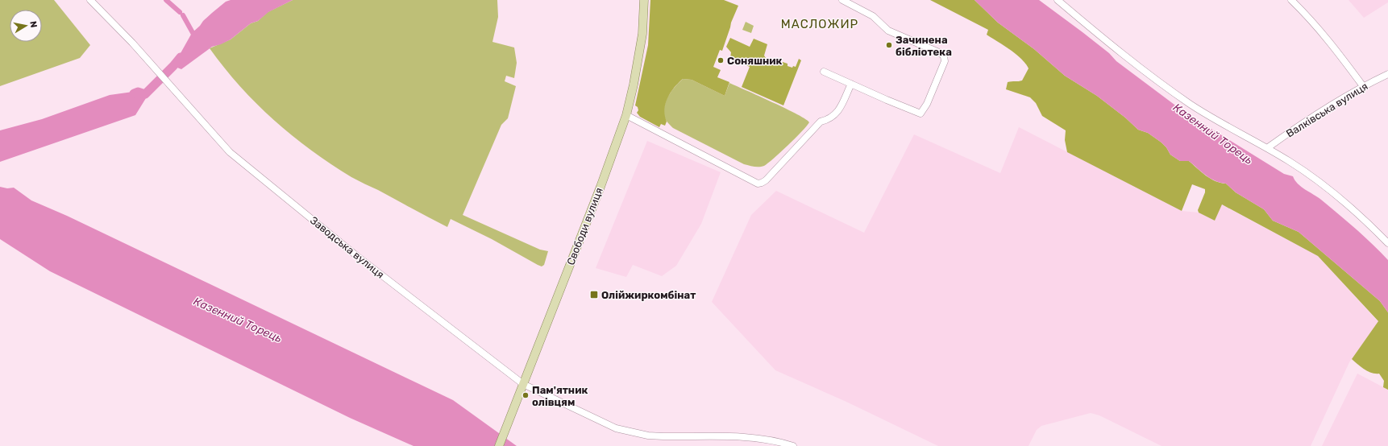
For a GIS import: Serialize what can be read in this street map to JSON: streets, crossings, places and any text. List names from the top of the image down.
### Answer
{
  "streets": {
    "main road": ["Свободи вулиця"],
    "street": ["Валківська вулиця", "Заводська вулиця"]
  },
  "crossings": [
    ["Свободи вулиця", "Заводська вулиця"]
  ],
  "districts": ["МАСЛОЖИР"],
  "water": ["Казенний Торець"],
  "places": {
    "other": ["Зачинена бібліотека", "Соняшник", "Пам'ятник олівцям"],
    "transit": ["Олійжиркомбiнат"]
  },
  "north": "right"
}
